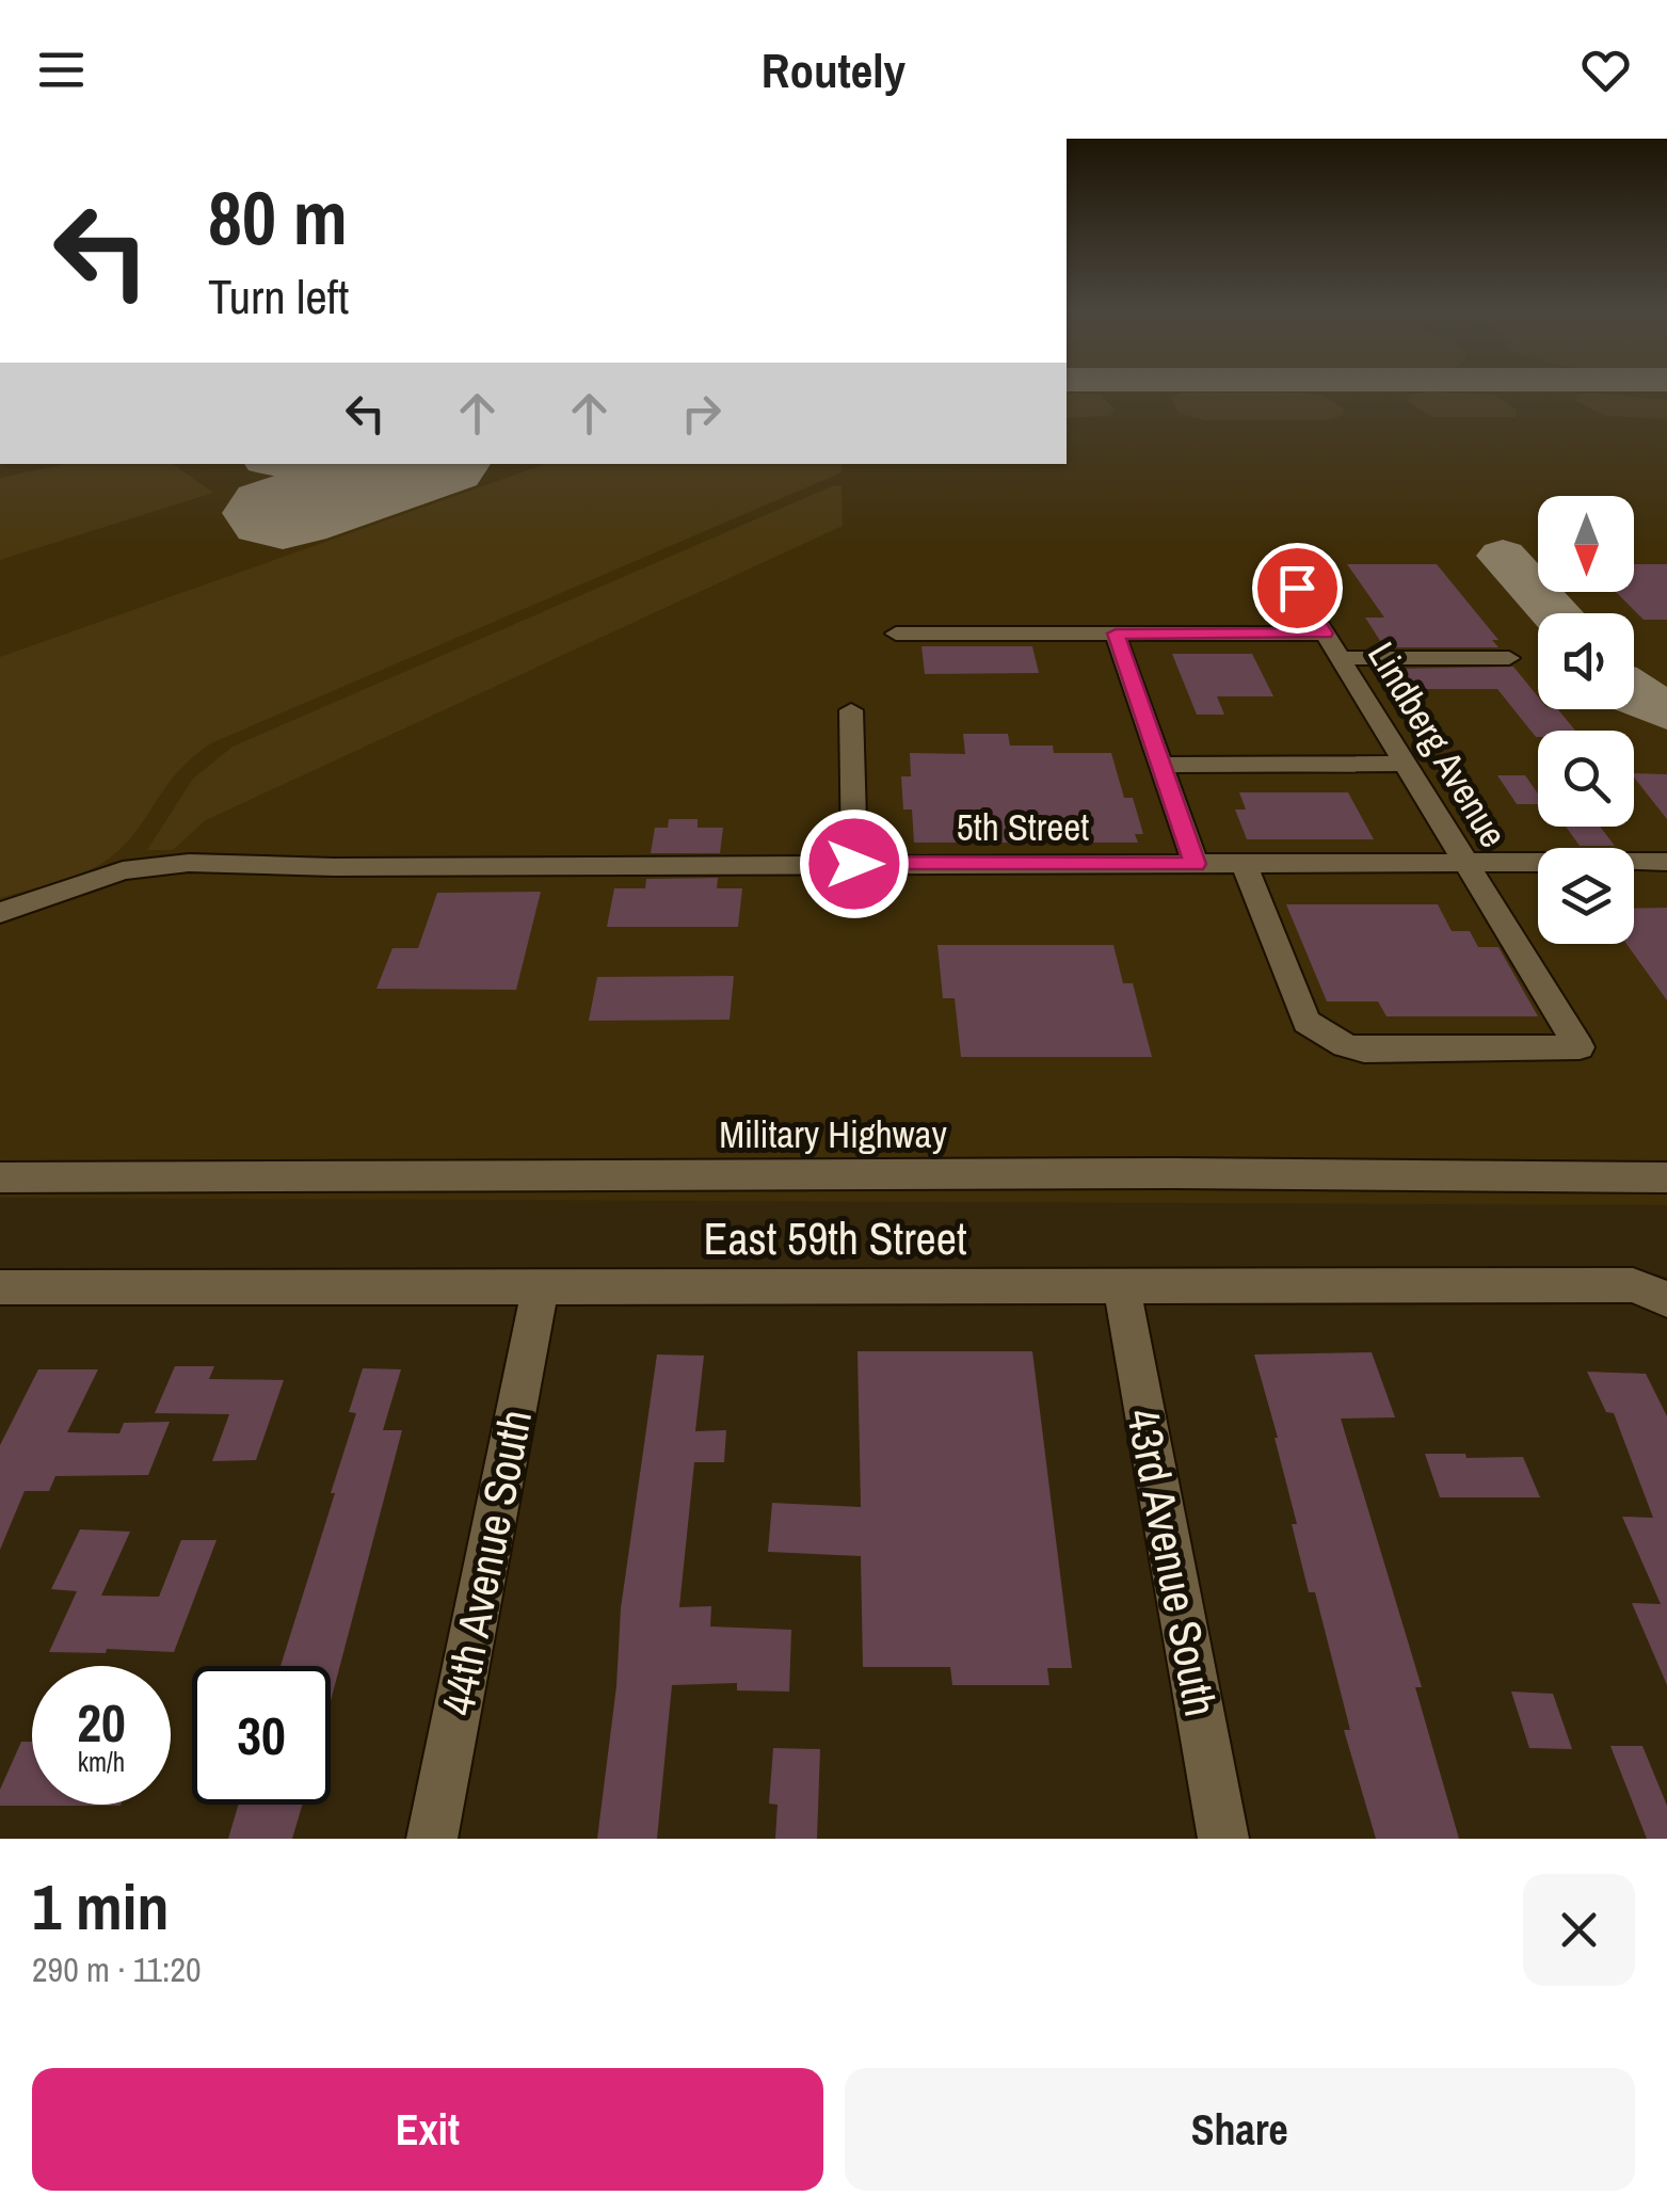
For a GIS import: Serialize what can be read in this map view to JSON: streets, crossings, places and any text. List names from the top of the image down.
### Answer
{
  "streets": {
    "street": [
      "Lindberg Avenue",
      "5th Street",
      "Military Highway",
      "East 59th Street",
      "44th Avenue South",
      "43rd Avenue South"
    ]
  },
  "crossings": [
    ["Lindberg Avenue", "5th Street"],
    ["East 59th Street", "44th Avenue South"],
    ["East 59th Street", "43rd Avenue South"]
  ],
  "north": "bottom",
  "page": {
    "header": "Routely",
    "turn": ["80 m", "Turn left"],
    "speed": "20 km/h",
    "limit": "30",
    "heading": ["1 min", "290 m · 11:20"],
    "buttons": ["Exit", "Share"]
  }
}
